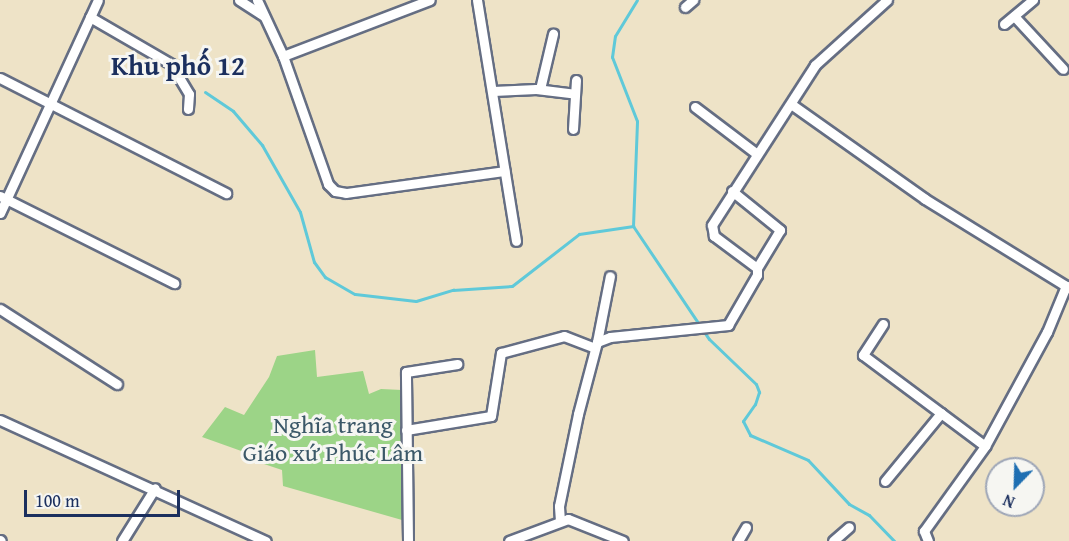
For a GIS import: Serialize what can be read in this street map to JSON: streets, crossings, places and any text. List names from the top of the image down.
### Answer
{
  "districts": ["Khu phố 12"],
  "parks": ["Nghĩa trang Giáo xứ Phúc Lâm"],
  "scale_bar": "100 m",
  "north": "bottom left"
}
